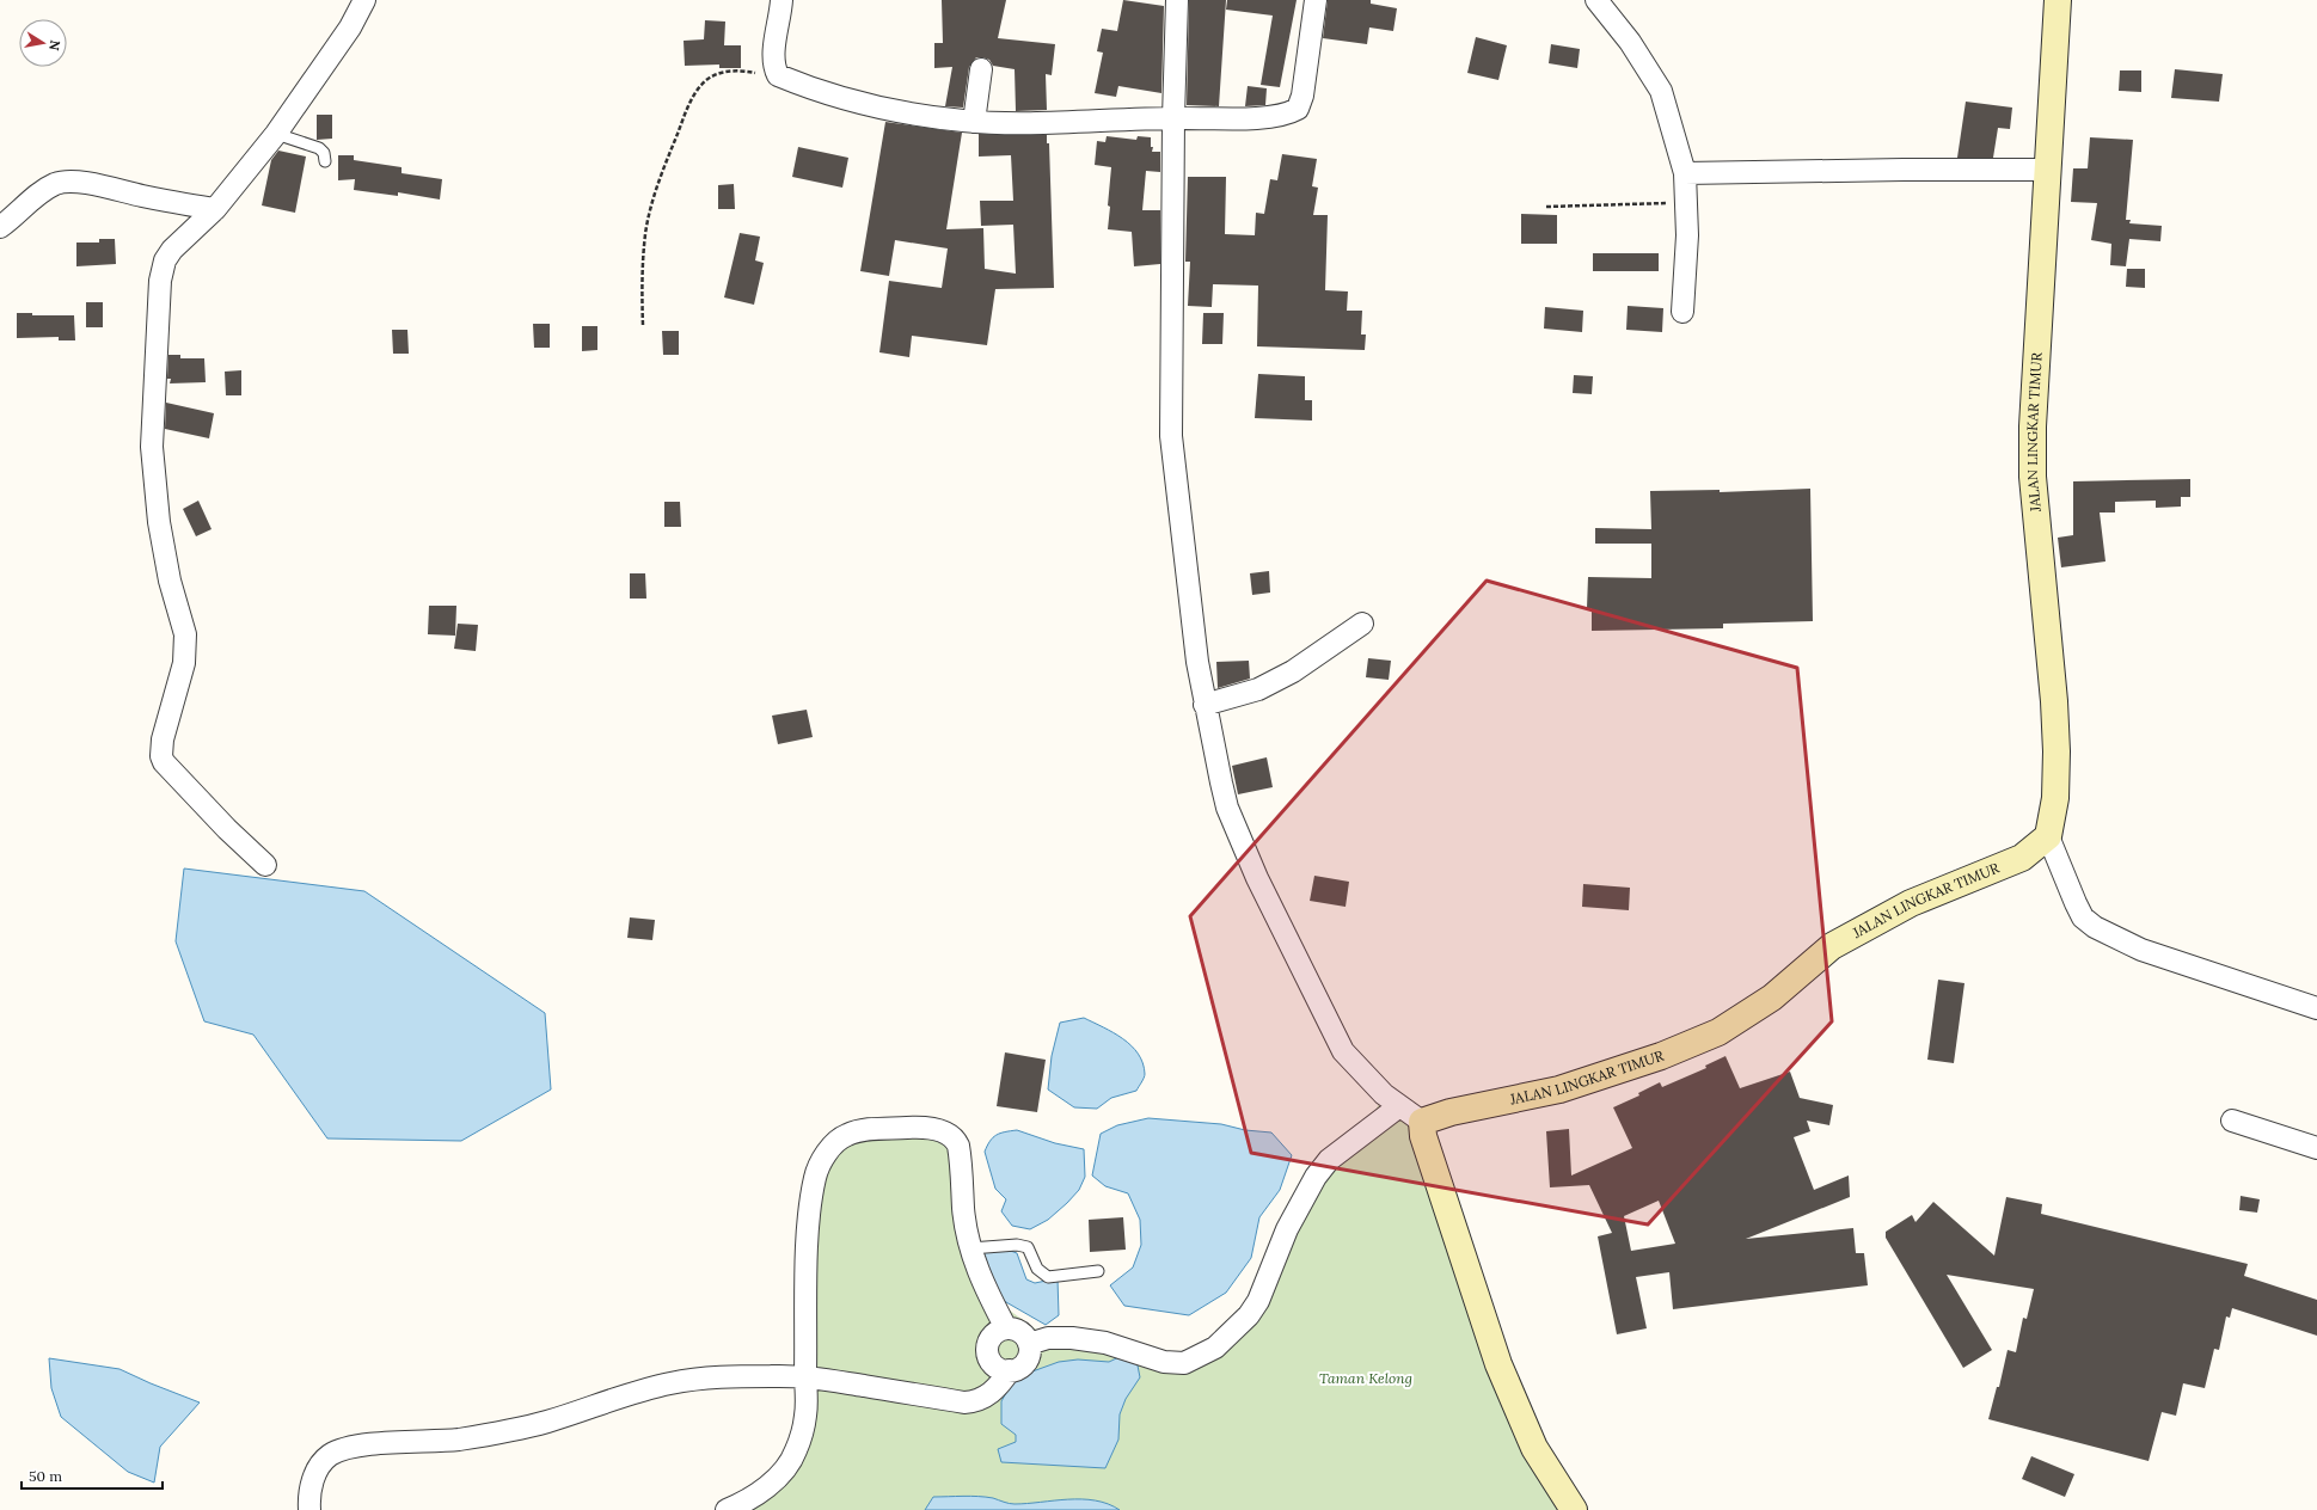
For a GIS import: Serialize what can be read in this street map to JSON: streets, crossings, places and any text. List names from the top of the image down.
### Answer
{
  "streets": {
    "main road": ["JALAN LINGKAR TIMUR"]
  },
  "parks": ["Taman Kelong"],
  "scale_bar": "50 m",
  "north": "right"
}
